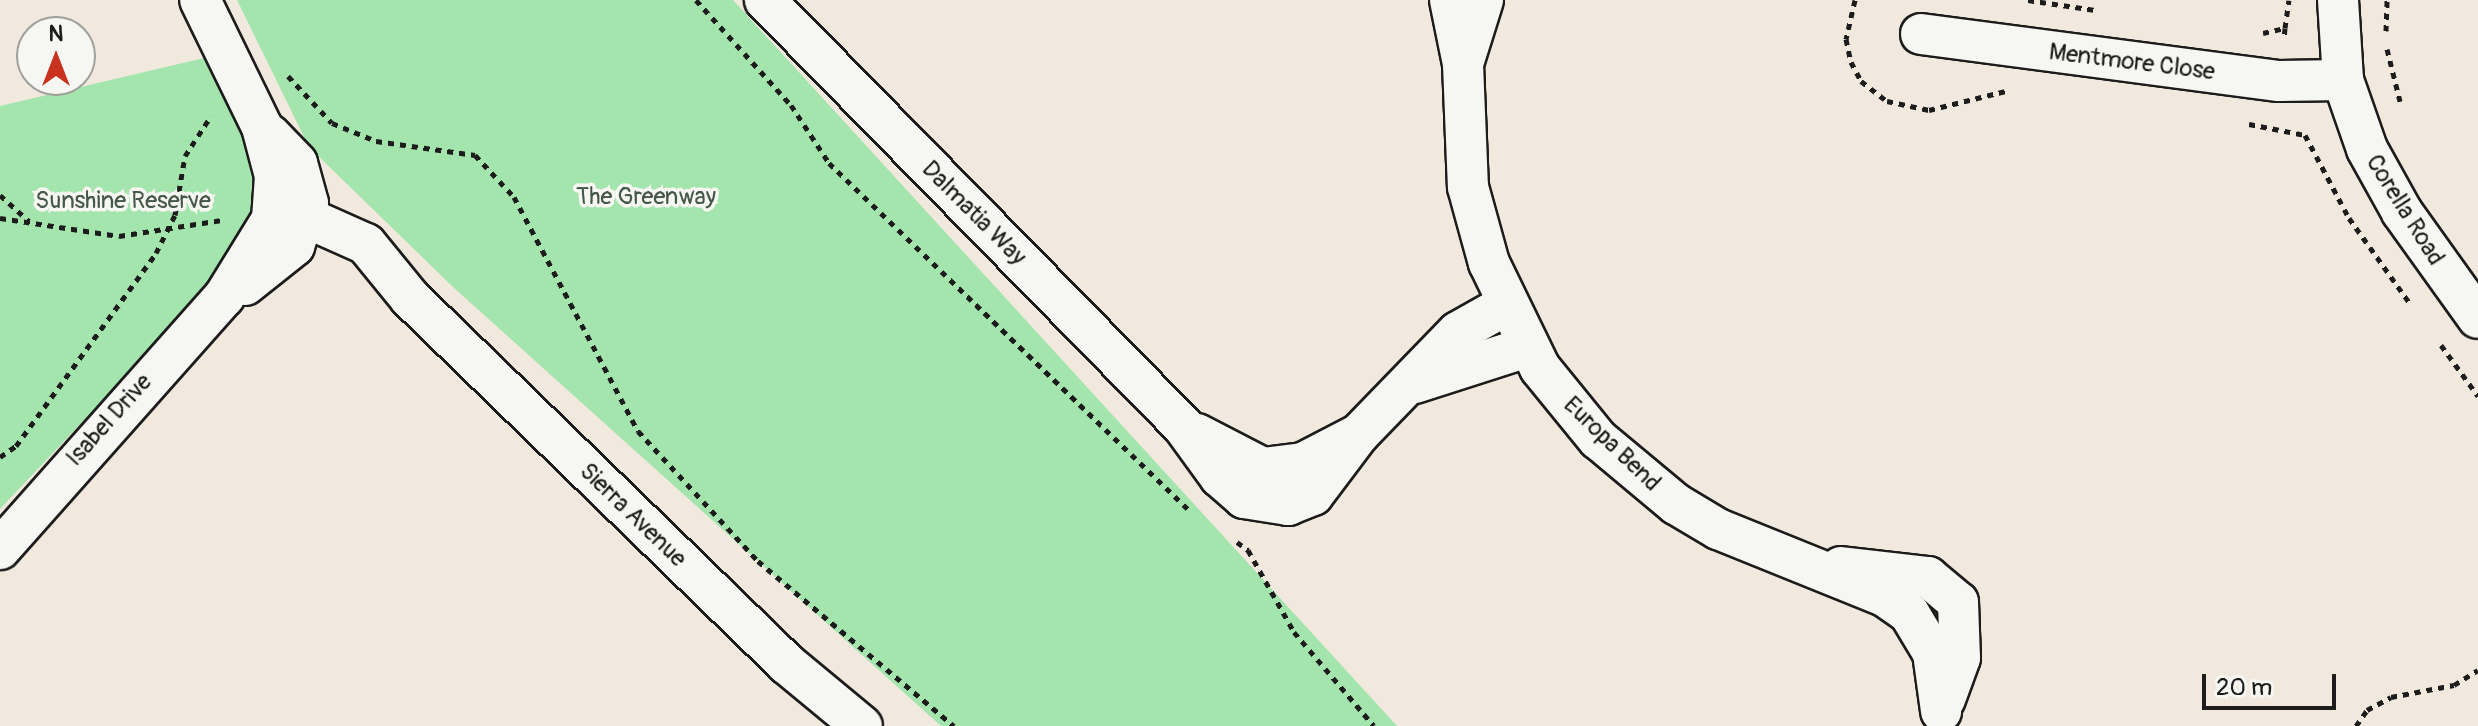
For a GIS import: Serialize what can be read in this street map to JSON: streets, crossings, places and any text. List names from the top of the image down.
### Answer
{
  "streets": {
    "street": [
      "Mentmore Close",
      "Corella Road",
      "Dalmatia Way",
      "Isabel Drive",
      "Europa Bend",
      "Sierra Avenue"
    ]
  },
  "crossings": [
    ["Mentmore Close", "Corella Road"],
    ["Dalmatia Way", "Europa Bend"],
    ["Isabel Drive", "Sierra Avenue"]
  ],
  "parks": ["The Greenway", "Sunshine Reserve"],
  "scale_bar": "20 m",
  "north": "top"
}
